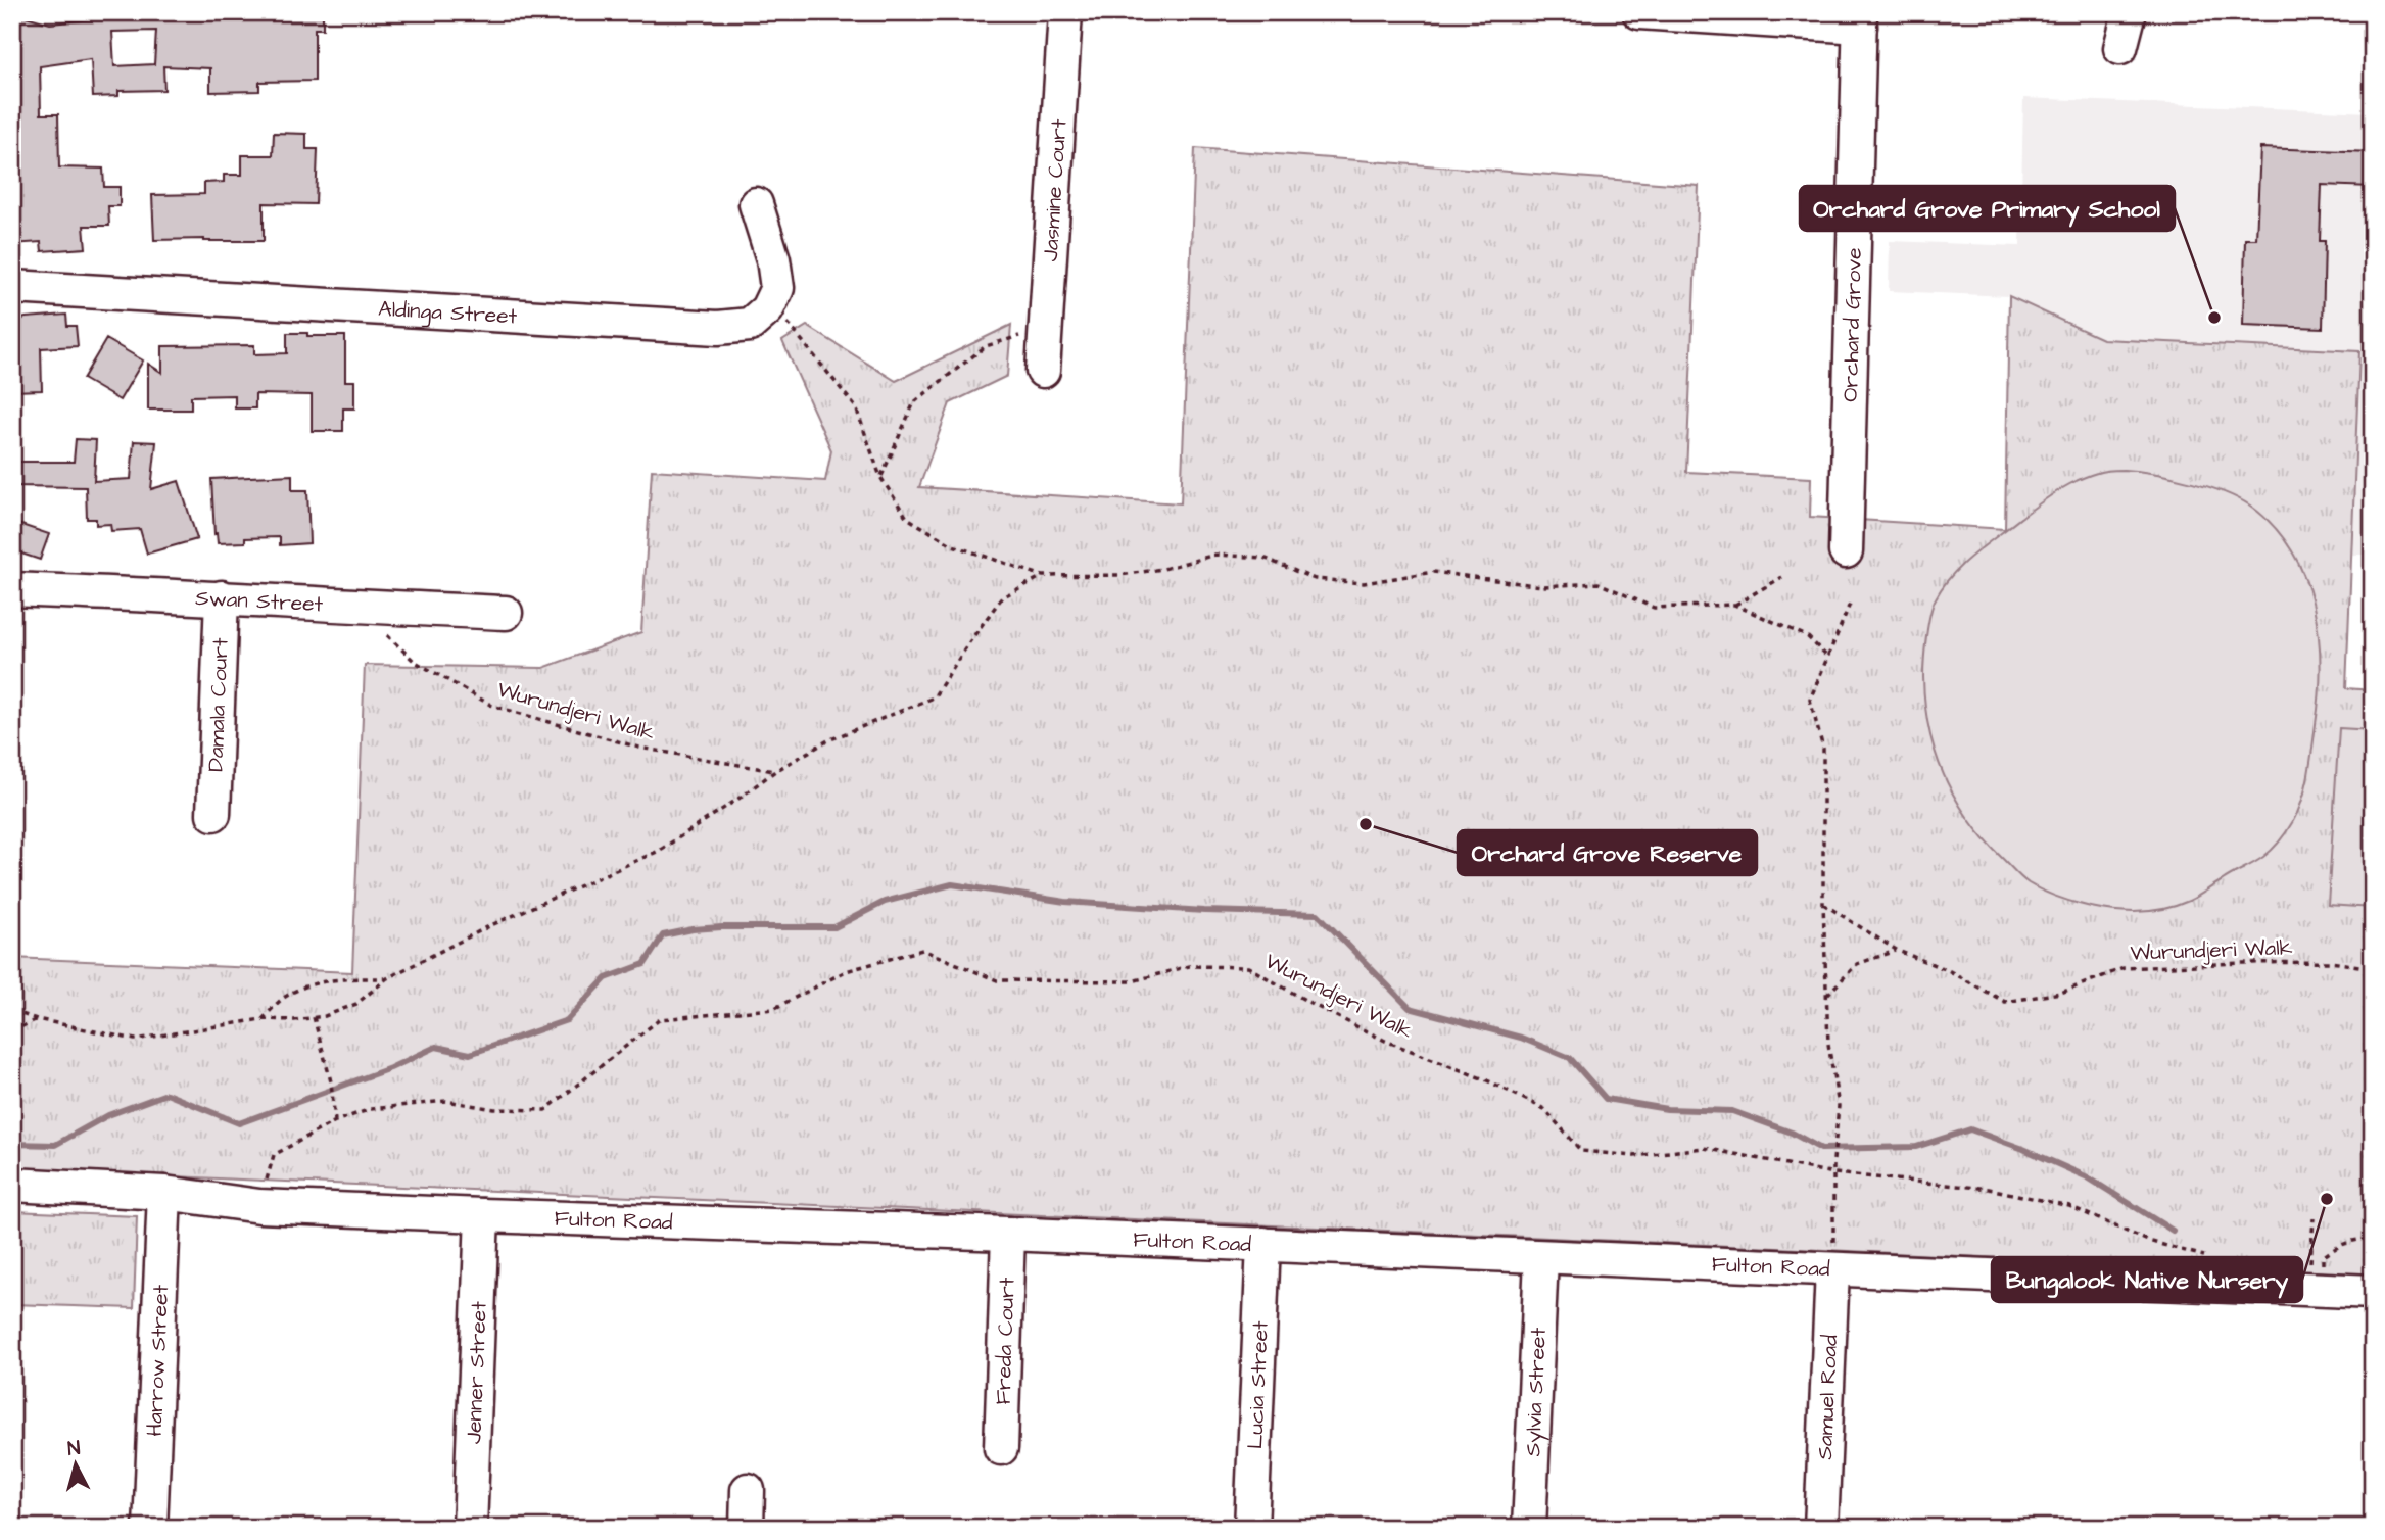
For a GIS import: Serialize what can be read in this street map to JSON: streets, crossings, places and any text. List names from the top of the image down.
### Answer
{
  "streets": {
    "street": [
      "Jasmine Court",
      "Aldinga Street",
      "Orchard Grove",
      "Swan Street",
      "Damala Court",
      "Fulton Road",
      "Freda Court",
      "Harrow Street",
      "Jenner Street",
      "Lucia Street",
      "Sylvia Street",
      "Samuel Road"
    ],
    "path": ["Wurundjeri Walk"]
  },
  "crossings": [
    ["Swan Street", "Damala Court"],
    ["Swan Street", "Wurundjeri Walk"],
    ["Wurundjeri Walk", "Fulton Road"],
    ["Fulton Road", "Freda Court"],
    ["Fulton Road", "Harrow Street"],
    ["Fulton Road", "Jenner Street"],
    ["Fulton Road", "Lucia Street"],
    ["Fulton Road", "Sylvia Street"],
    ["Fulton Road", "Samuel Road"]
  ],
  "places": ["Orchard Grove Primary School", "Orchard Grove Reserve", "Bungalook Native Nursery"],
  "north": "top"
}
